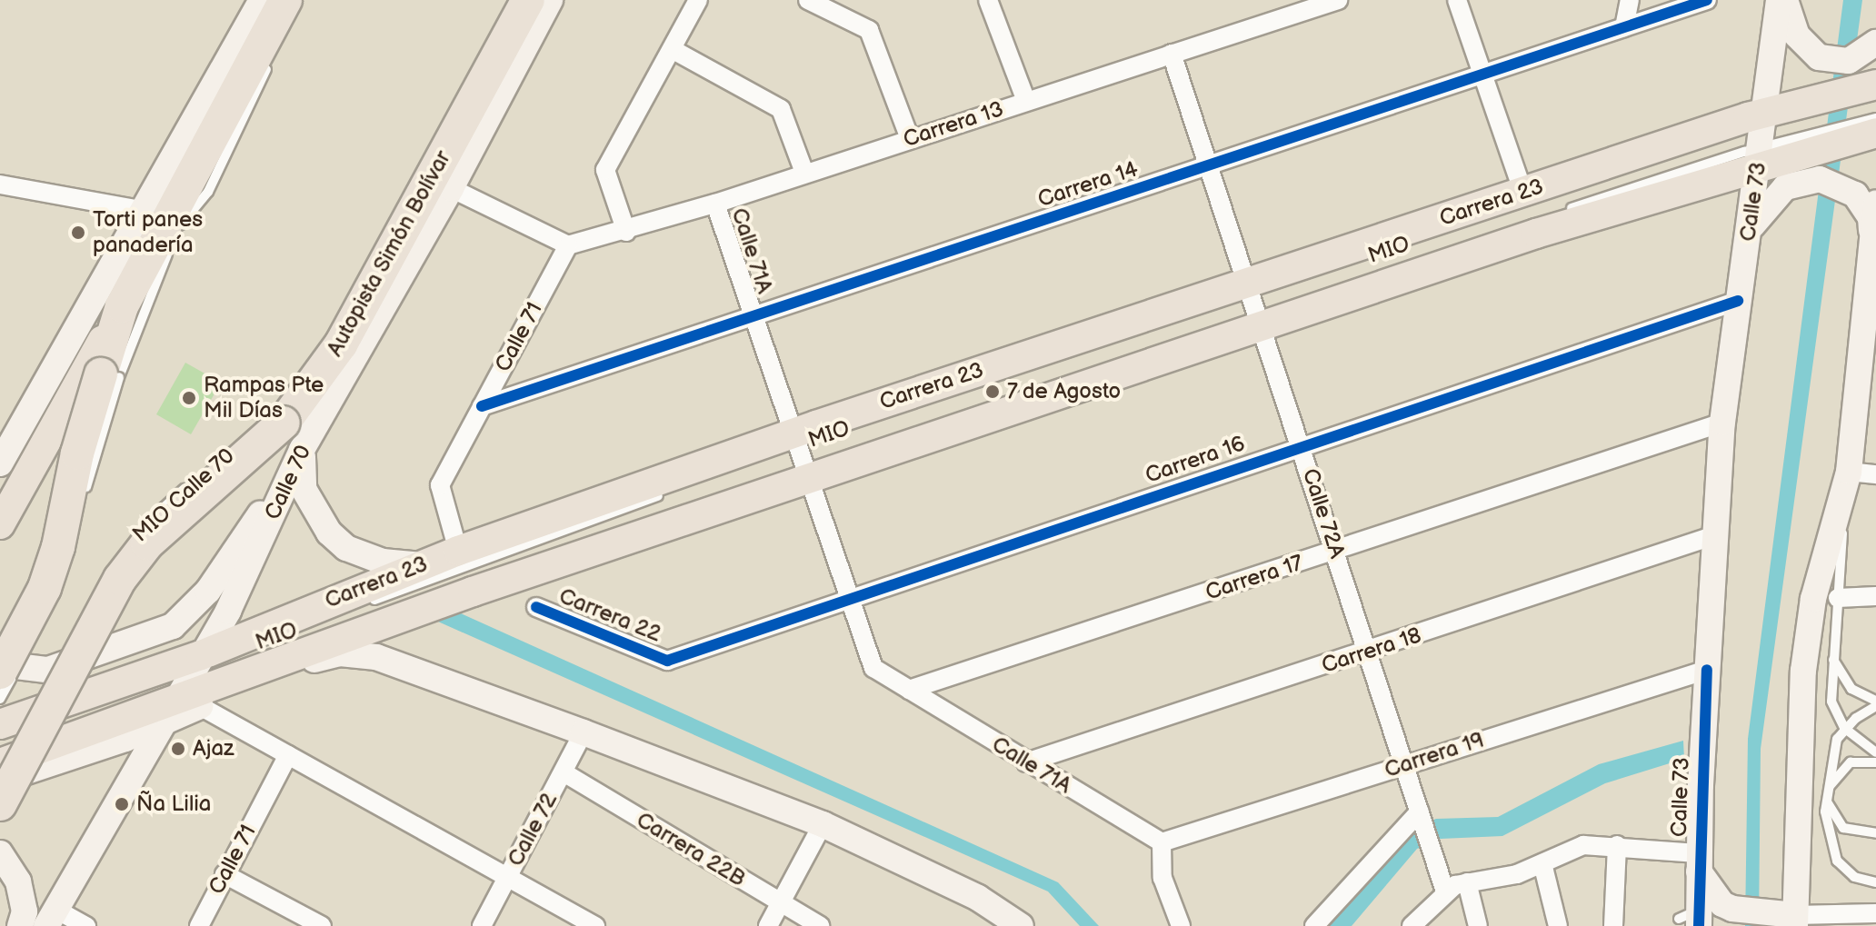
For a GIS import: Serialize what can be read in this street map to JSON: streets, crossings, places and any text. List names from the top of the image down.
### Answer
{
  "streets": {
    "highway": ["Autopista Simón Bolívar"],
    "main road": ["Carrera 23"],
    "street": [
      "Carrera 13",
      "Carrera 14",
      "Calle 73",
      "Calle 71A",
      "Calle 71",
      "Carrera 16",
      "Calle 70",
      "Calle 72A",
      "Carrera 17",
      "Carrera 22",
      "Carrera 18",
      "Carrera 19",
      "Calle 72",
      "Carrera 22B"
    ],
    "lane": ["MIO", "MIO Calle 70"]
  },
  "crossings": [
    ["Carrera 13", "Calle 71A"],
    ["Carrera 13", "Calle 71"],
    ["Carrera 13", "Calle 72A"],
    ["Carrera 14", "Calle 71A"],
    ["Carrera 14", "Calle 71"],
    ["Carrera 14", "Calle 72A"],
    ["Calle 73", "Carrera 23"],
    ["Calle 73", "Carrera 16"],
    ["Calle 73", "Carrera 17"],
    ["Calle 73", "Carrera 18"],
    ["Calle 73", "Carrera 19"],
    ["Carrera 23", "MIO"],
    ["Carrera 23", "Calle 71A"],
    ["Carrera 23", "Calle 71"],
    ["Carrera 23", "Calle 70"],
    ["Carrera 23", "Calle 72A"],
    ["MIO", "Calle 71A"],
    ["MIO", "Calle 70"],
    ["MIO", "Calle 72A"],
    ["Calle 71A", "Carrera 16"],
    ["Calle 71A", "Carrera 17"],
    ["Calle 71A", "Carrera 18"],
    ["Calle 71A", "Carrera 19"],
    ["Autopista Simón Bolívar", "MIO Calle 70"],
    ["Carrera 16", "Calle 72A"],
    ["Carrera 16", "Carrera 22"],
    ["Calle 72A", "Carrera 17"],
    ["Calle 72A", "Carrera 18"],
    ["Calle 72A", "Carrera 19"],
    ["Calle 72", "Carrera 22B"]
  ],
  "places": [
    "Torti panes panadería",
    "7 de Agosto",
    "Rampas Pte Mil Días",
    "Ajaz",
    "Ña Lilia"
  ]
}
